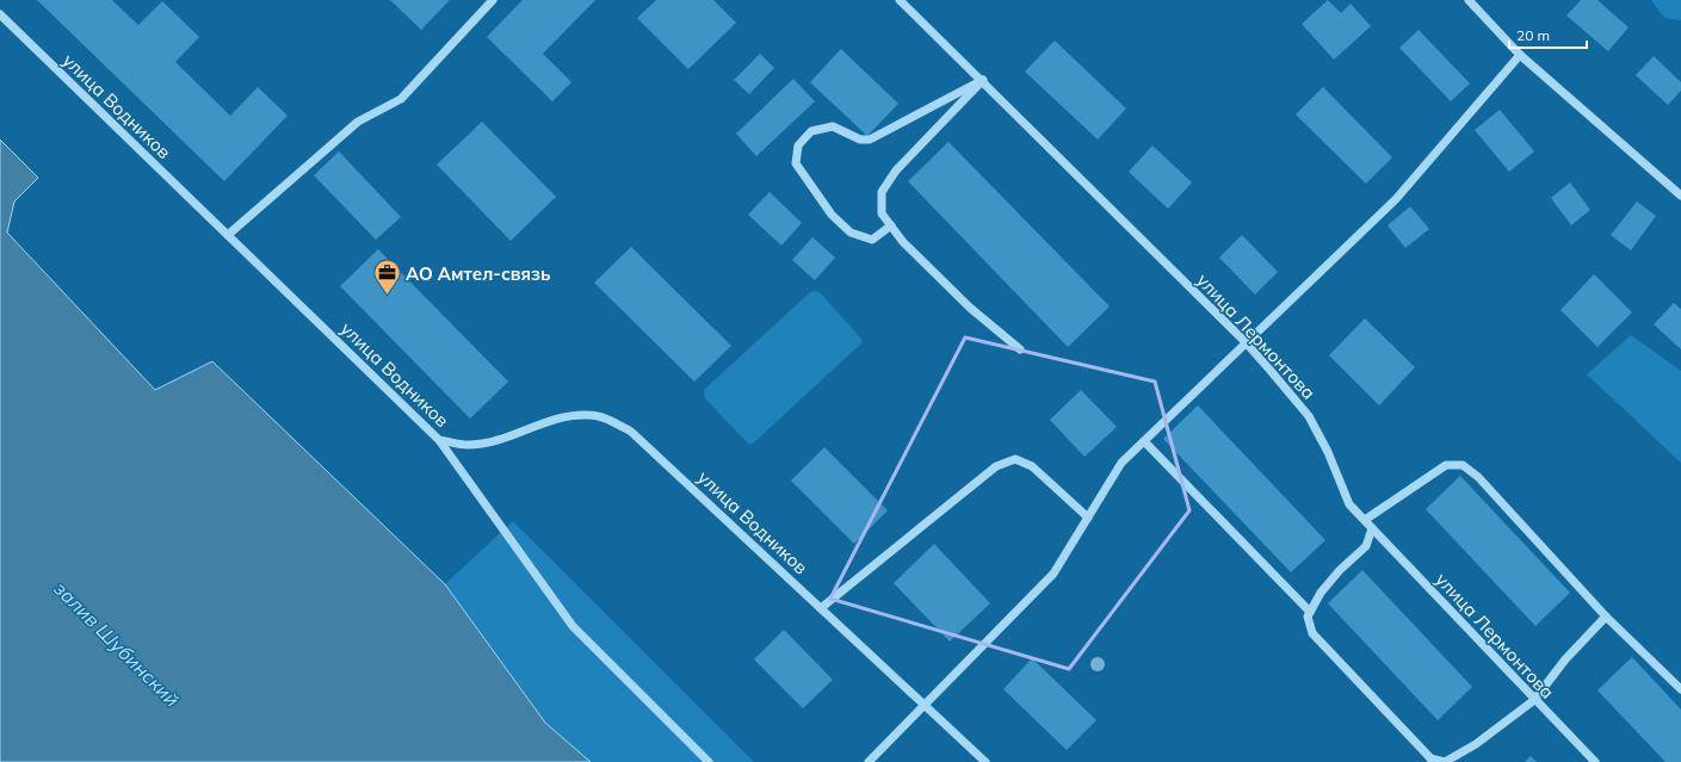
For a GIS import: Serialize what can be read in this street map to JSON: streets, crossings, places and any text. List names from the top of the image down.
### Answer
{
  "streets": {
    "street": ["улица Водников", "улица Лермонтова"]
  },
  "water": ["залив Шубинский"],
  "places": {
    "office": ["АО Амтел-связь"]
  },
  "scale_bar": "20 m"
}
